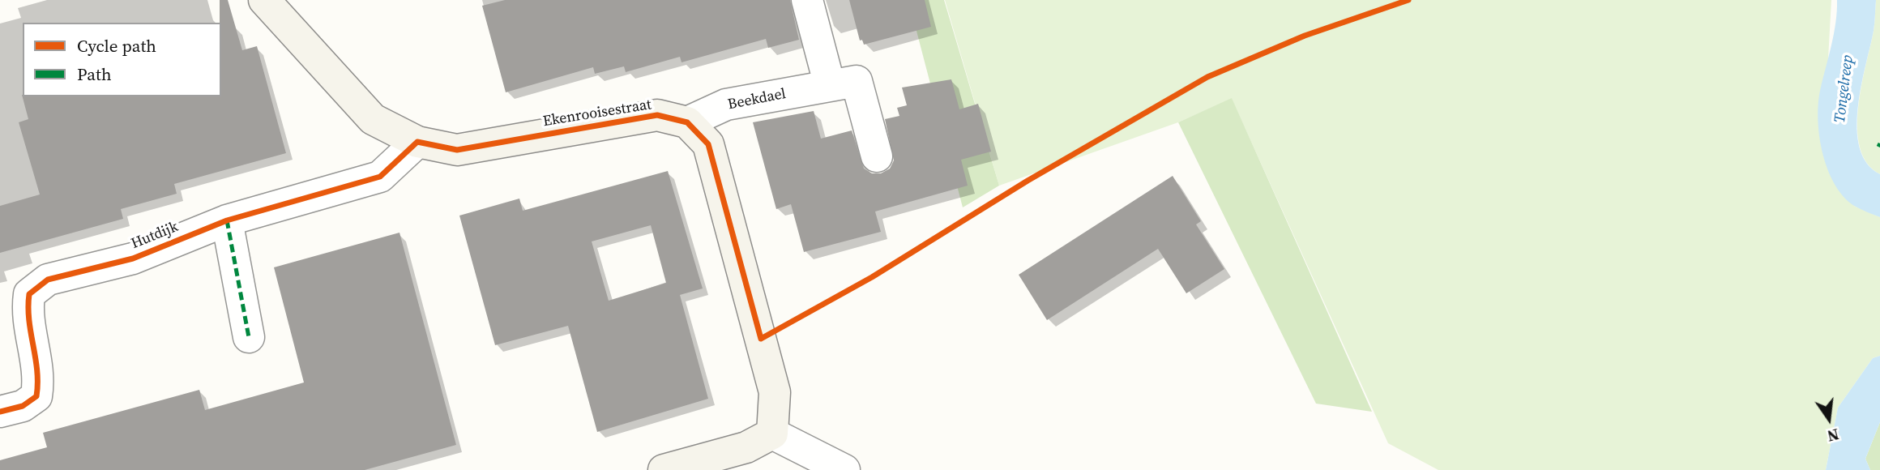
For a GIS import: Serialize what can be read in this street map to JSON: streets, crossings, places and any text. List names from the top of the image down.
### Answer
{
  "streets": {
    "street": ["Beekdael", "Ekenrooisestraat", "Hutdijk"]
  },
  "crossings": [
    ["Beekdael", "Ekenrooisestraat"],
    ["Ekenrooisestraat", "Hutdijk"]
  ],
  "water": ["Tongelreep"],
  "legend": ["Cycle path", "Path"],
  "north": "bottom"
}
